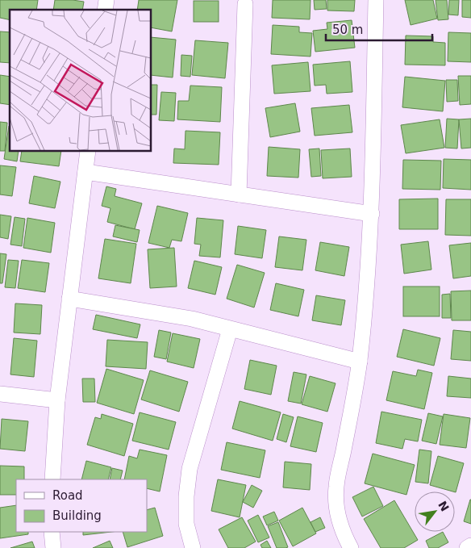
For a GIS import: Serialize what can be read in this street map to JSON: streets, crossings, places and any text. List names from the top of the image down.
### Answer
{
  "legend": ["Road", "Building"],
  "scale_bar": "50 m",
  "north": "top right"
}
